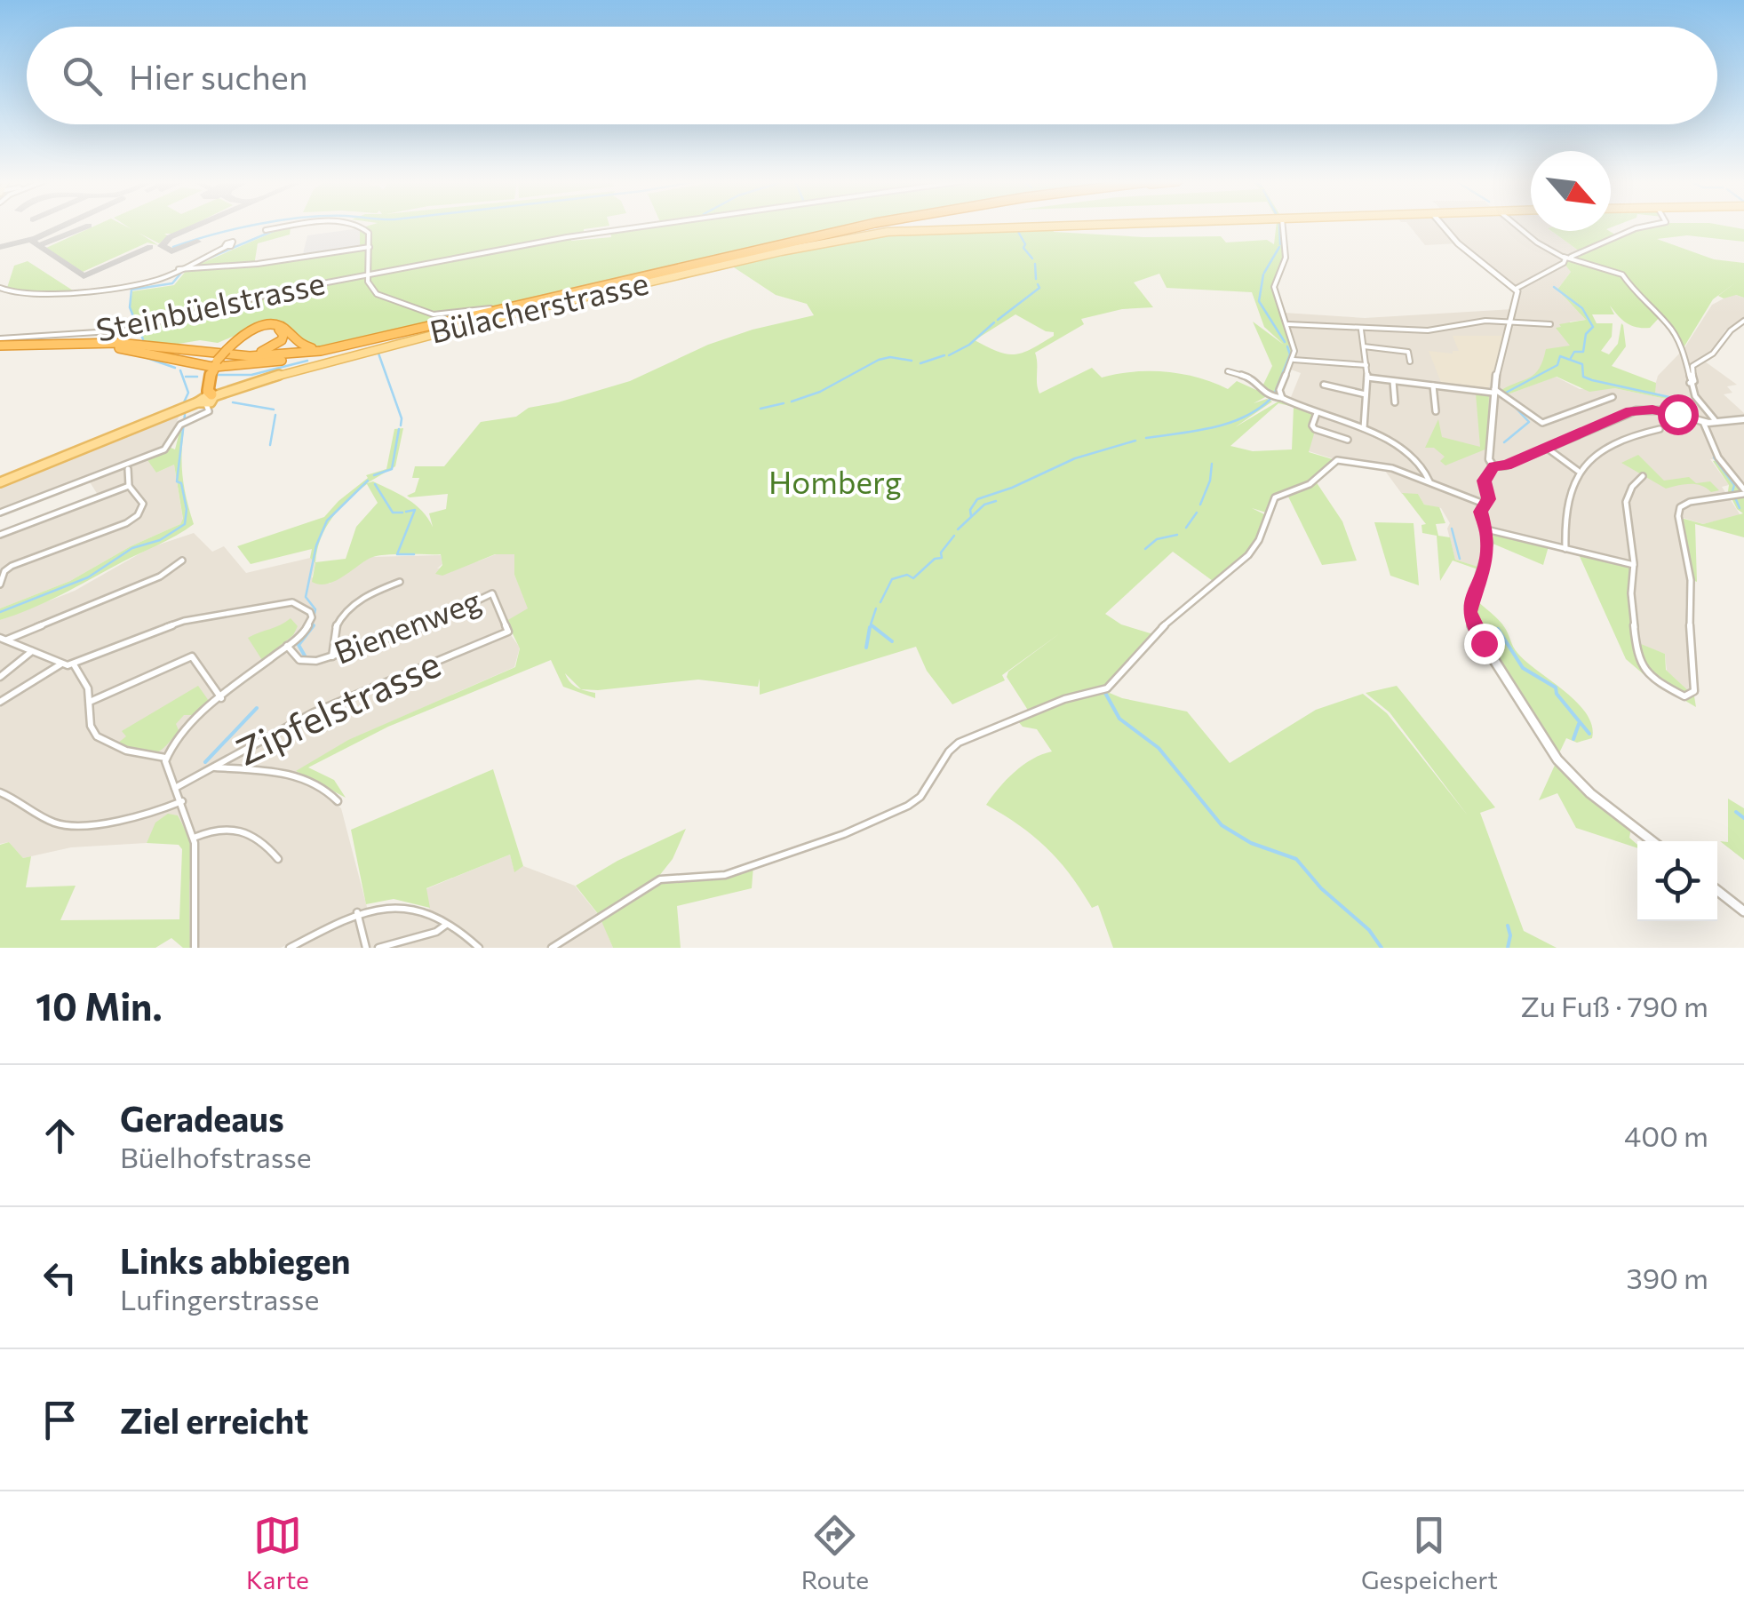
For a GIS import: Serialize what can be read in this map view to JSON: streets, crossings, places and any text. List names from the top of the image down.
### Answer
{
  "streets": {
    "main road": ["Bülacherstrasse"],
    "street": ["Steinbüelstrasse", "Bienenweg", "Zipfelstrasse"]
  },
  "crossings": [
    ["Bienenweg", "Zipfelstrasse"]
  ],
  "parks": ["Homberg"],
  "north": "bottom right",
  "page": {
    "search": "Hier suchen",
    "heading": ["10 Min.", "Zu Fuß · 790 m"],
    "list": [
      ["Geradeaus", "Büelhofstrasse", "400 m"],
      ["Links abbiegen", "Lufingerstrasse", "390 m"],
      "Ziel erreicht"
    ],
    "nav": ["Karte", "Route", "Gespeichert"]
  }
}
